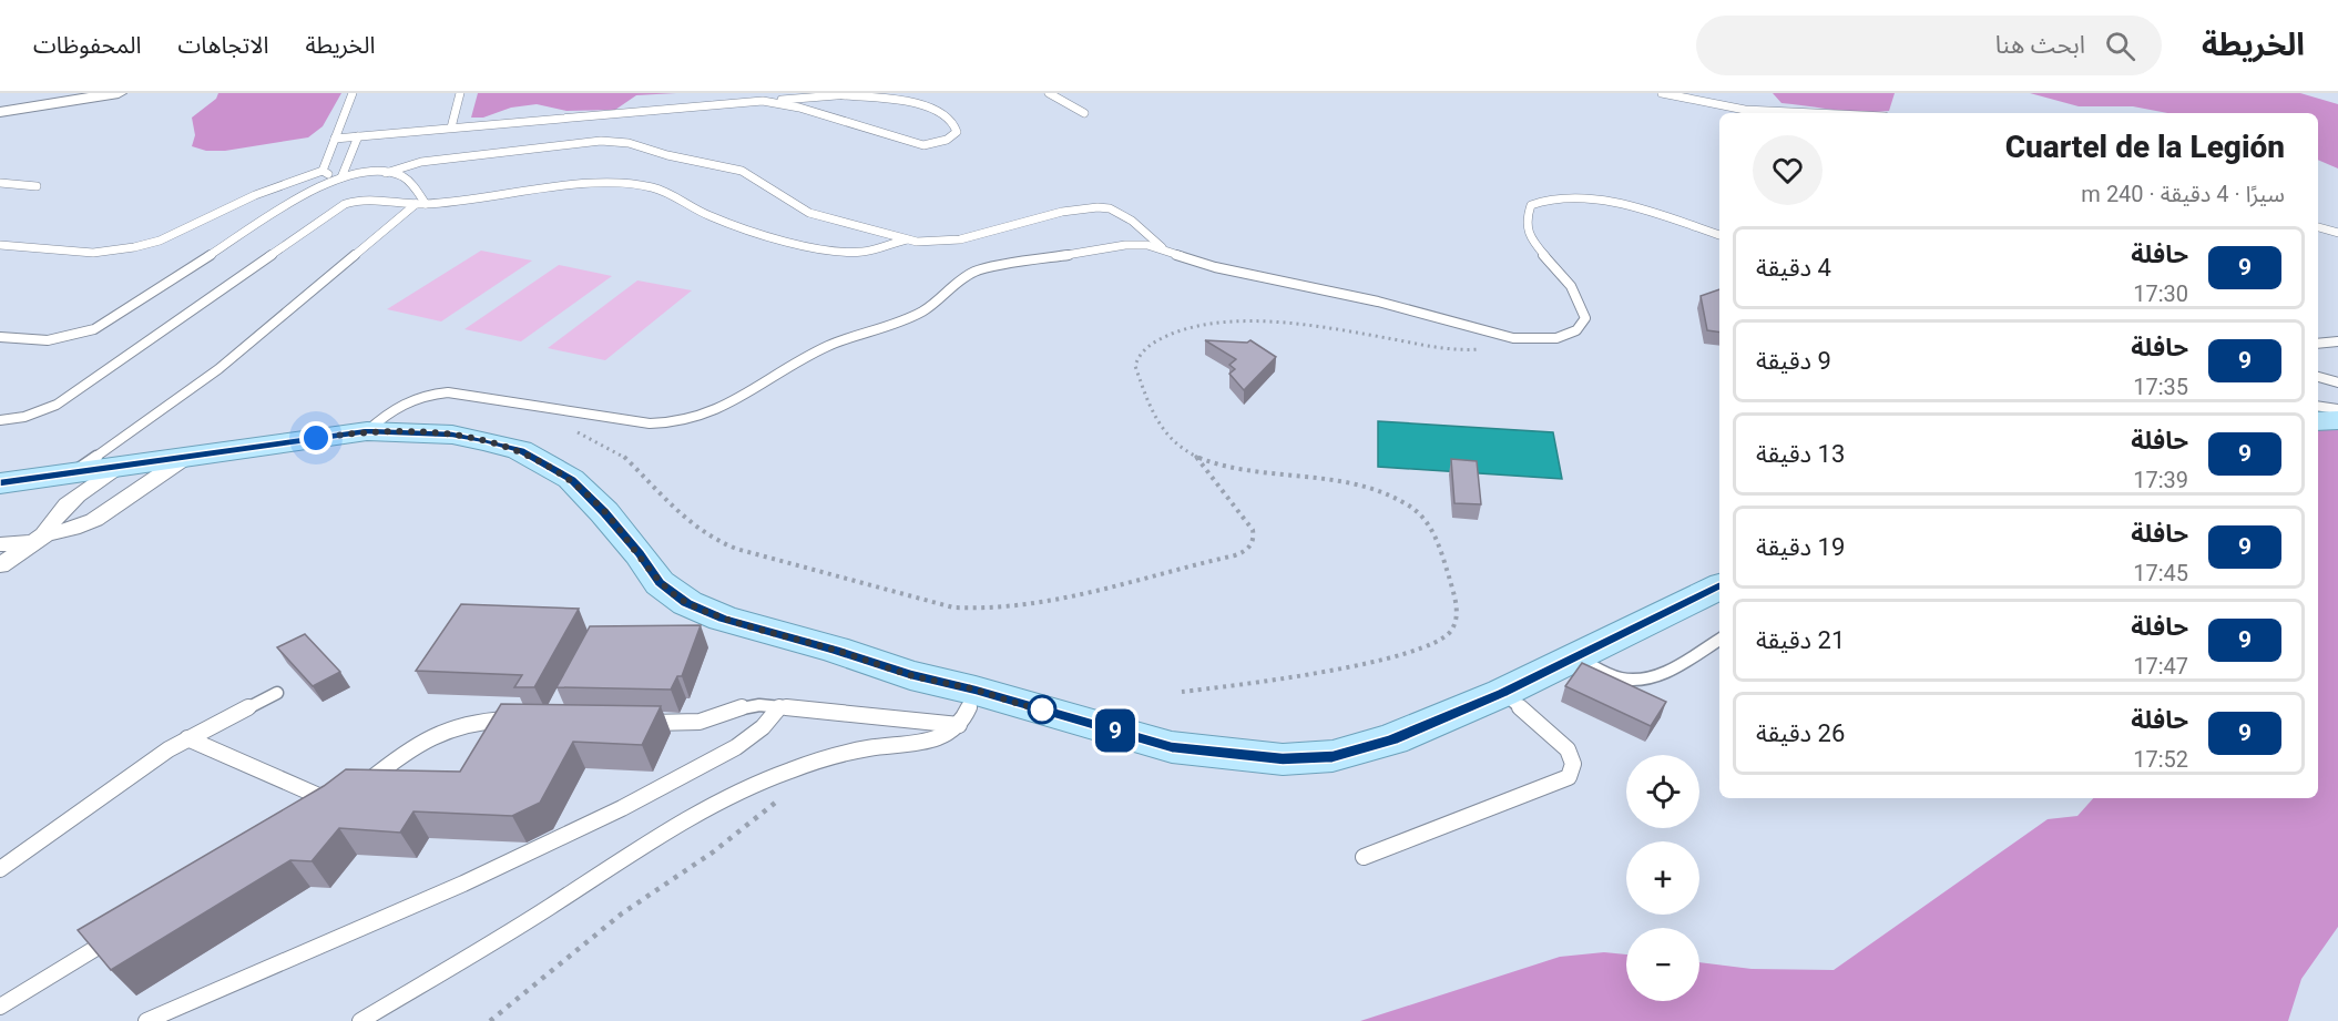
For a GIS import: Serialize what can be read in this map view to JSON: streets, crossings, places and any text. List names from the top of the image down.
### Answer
{
  "lines": ["bus line 9"],
  "page": {
    "header": "الخريطة",
    "search": "ابحث هنا",
    "nav": ["الخريطة", "الاتجاهات", "المحفوظات"],
    "on_map": "9",
    "heading": ["Cuartel de la Legión", "سيرًا · 4 دقيقة · 240 m"],
    "list": [
      {
        "mark": "9",
        "name": "حافلة",
        "note": "17:30",
        "value": "4 دقيقة"
      },
      {
        "mark": "9",
        "name": "حافلة",
        "note": "17:35",
        "value": "9 دقيقة"
      },
      {
        "mark": "9",
        "name": "حافلة",
        "note": "17:39",
        "value": "13 دقيقة"
      },
      {
        "mark": "9",
        "name": "حافلة",
        "note": "17:45",
        "value": "19 دقيقة"
      },
      {
        "mark": "9",
        "name": "حافلة",
        "note": "17:47",
        "value": "21 دقيقة"
      },
      {
        "mark": "9",
        "name": "حافلة",
        "note": "17:52",
        "value": "26 دقيقة"
      }
    ],
    "map_buttons": ["+", "−"]
  }
}
